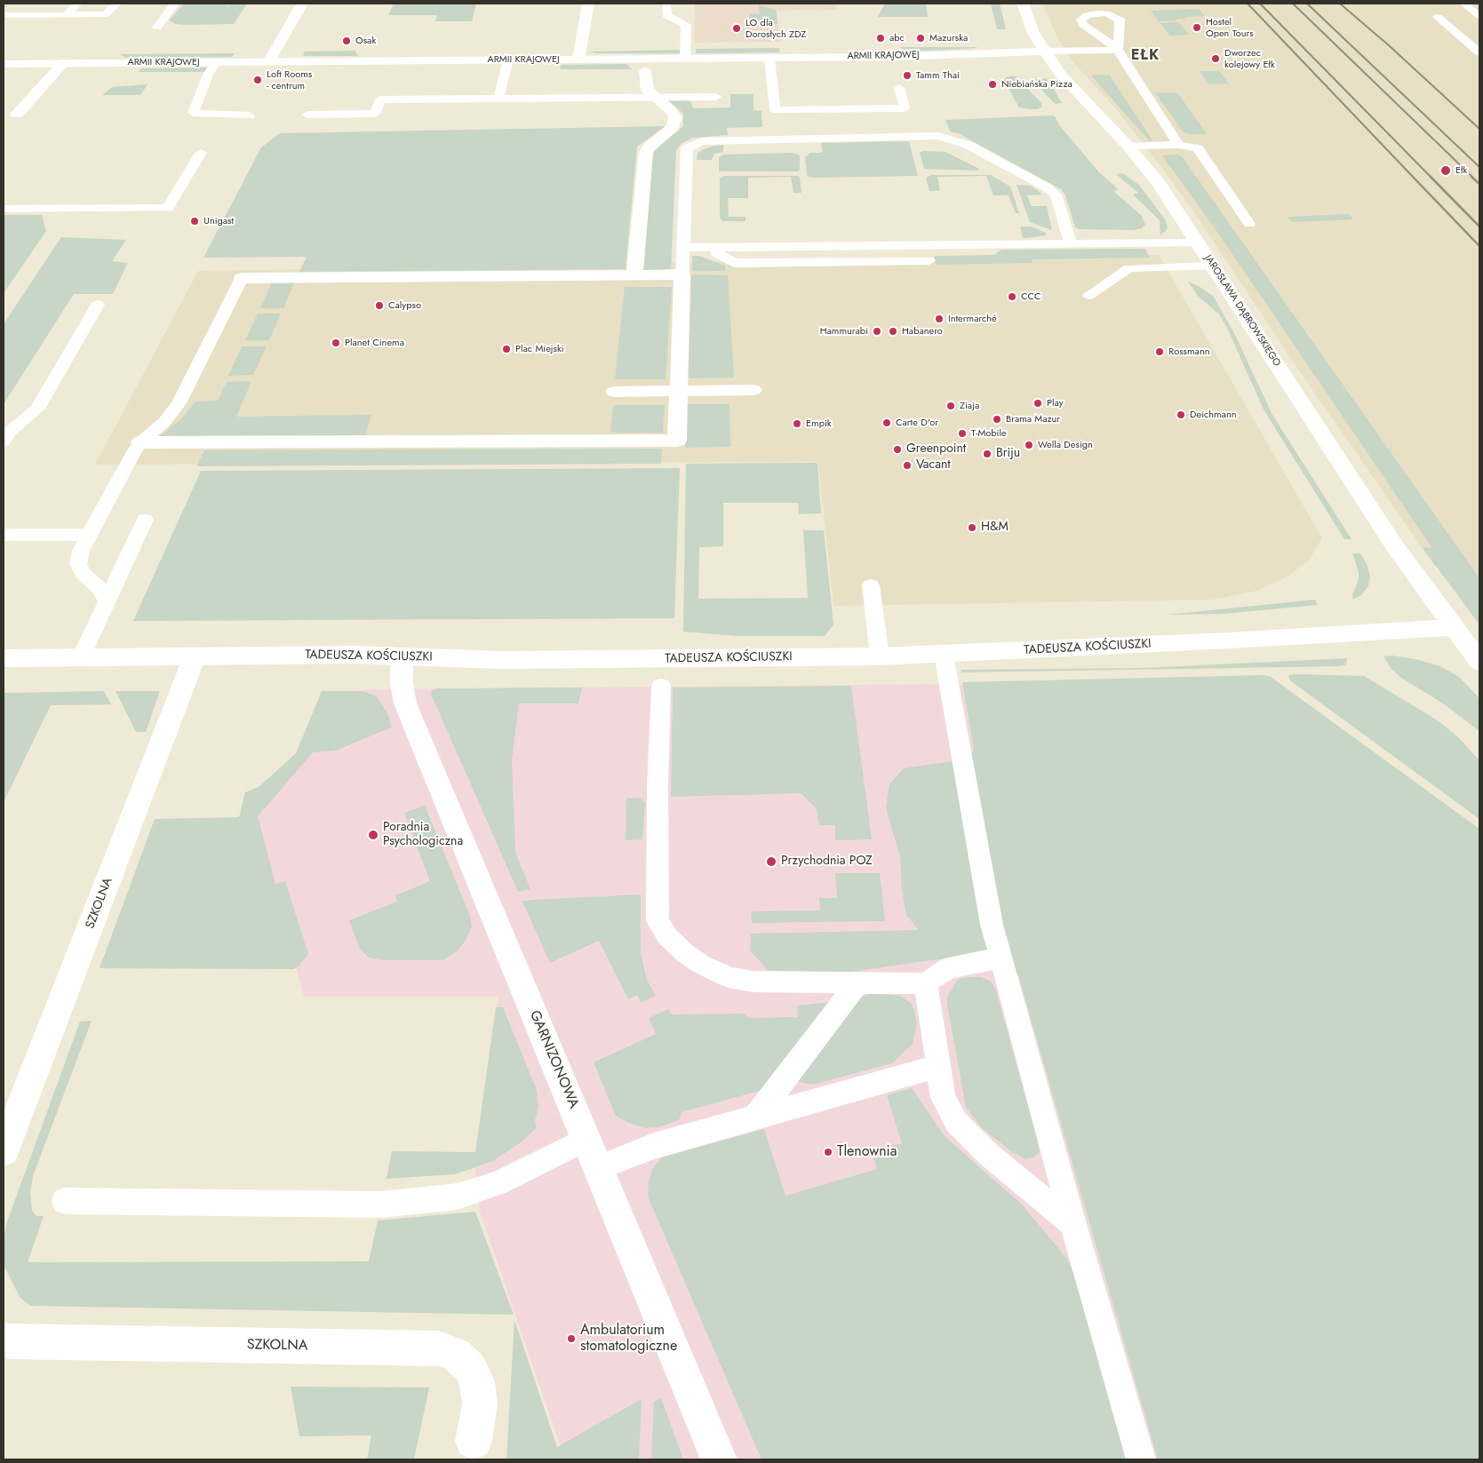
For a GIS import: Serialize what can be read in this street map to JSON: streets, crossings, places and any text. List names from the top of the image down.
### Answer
{
  "streets": {
    "street": [
      "ARMII KRAJOWEJ",
      "JAROSŁAWA DĄBROWSKIEGO",
      "TADEUSZA KOŚCIUSZKI",
      "SZKOLNA",
      "GARNIZONOWA"
    ]
  },
  "crossings": [
    ["ARMII KRAJOWEJ", "JAROSŁAWA DĄBROWSKIEGO"],
    ["JAROSŁAWA DĄBROWSKIEGO", "TADEUSZA KOŚCIUSZKI"],
    ["TADEUSZA KOŚCIUSZKI", "SZKOLNA"],
    ["TADEUSZA KOŚCIUSZKI", "GARNIZONOWA"]
  ],
  "districts": ["EŁK"],
  "places": [
    "Hostel Open Tours",
    "LO dla Dorosłych ZDZ",
    "abc",
    "Mazurska",
    "Osak",
    "Dworzec kolejowy Ełk",
    "Tamm Thai",
    "Loft Rooms - centrum",
    "Niebiańska Pizza",
    "Ełk",
    "Unigast",
    "CCC",
    "Calypso",
    "Intermarché",
    "Hammurabi",
    "Habanero",
    "Planet Cinema",
    "Plac Miejski",
    "Rossmann",
    "Play",
    "Ziaja",
    "Deichmann",
    "Brama Mazur",
    "Carte D'or",
    "Empik",
    "T-Mobile",
    "Wella Design",
    "Greenpoint",
    "Briju",
    "Vacant",
    "H&M",
    "Poradnia Psychologiczna",
    "Przychodnia POZ",
    "Tlenownia",
    "Ambulatorium stomatologiczne"
  ]
}
